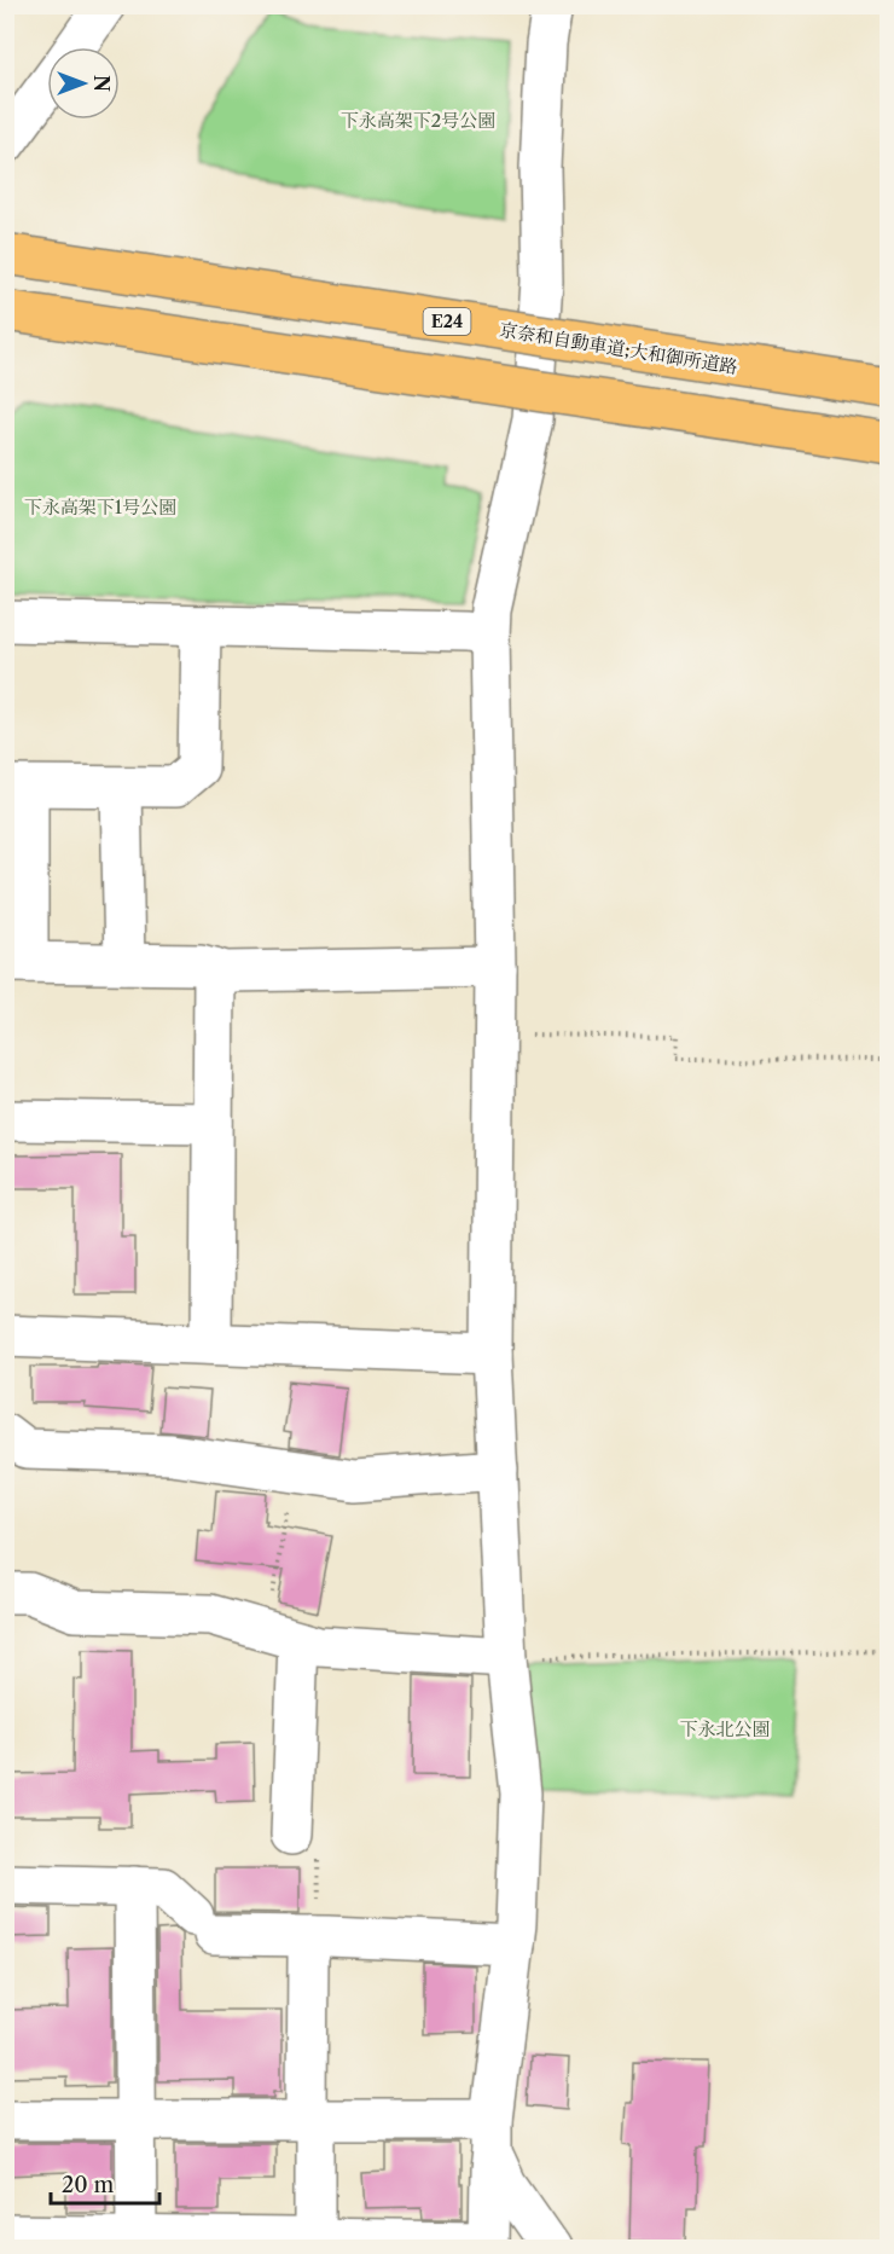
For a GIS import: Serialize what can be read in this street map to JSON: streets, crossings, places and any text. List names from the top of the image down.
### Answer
{
  "streets": {
    "highway": ["E24", "京奈和自動車道;大和御所道路"]
  },
  "parks": ["下永高架下2号公園", "下永高架下1号公園", "下永北公園"],
  "scale_bar": "20 m",
  "north": "right"
}
